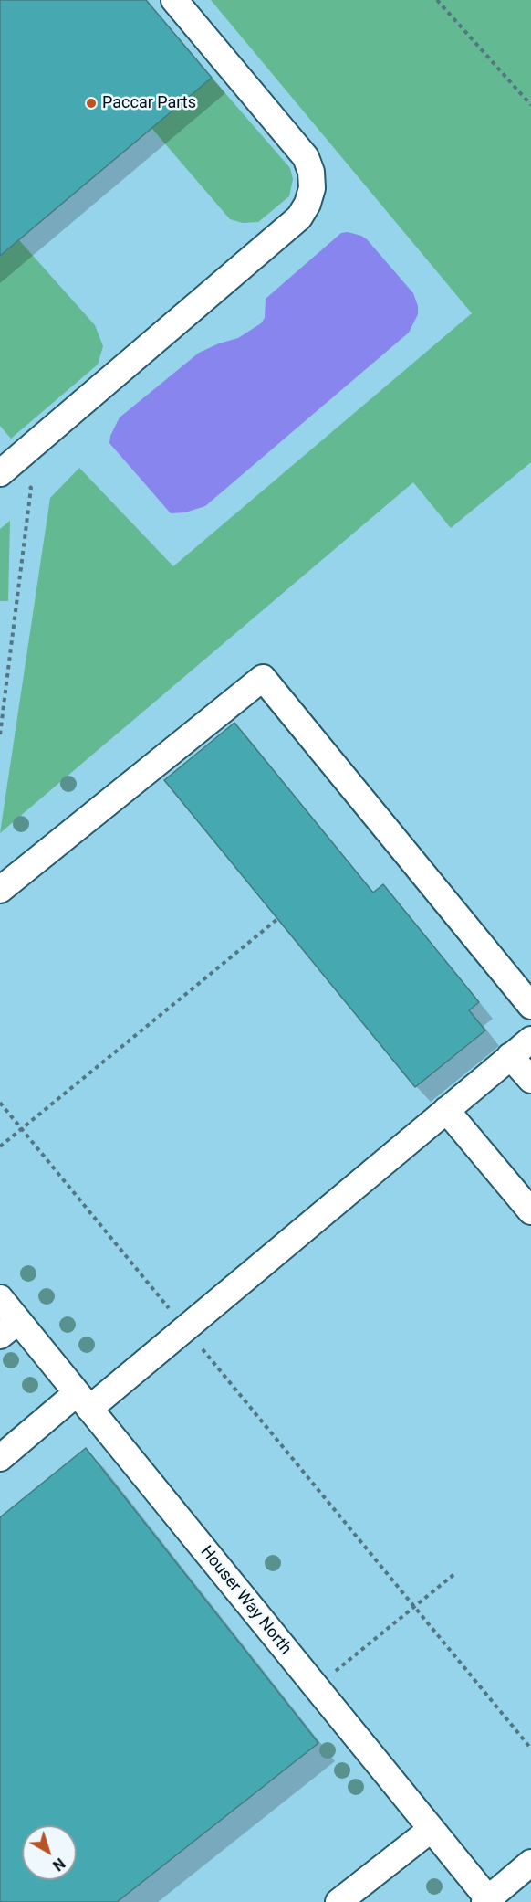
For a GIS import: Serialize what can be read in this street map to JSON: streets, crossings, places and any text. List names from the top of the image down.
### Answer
{
  "streets": {
    "lane": ["Houser Way North"]
  },
  "places": ["Paccar Parts"],
  "north": "bottom right"
}
